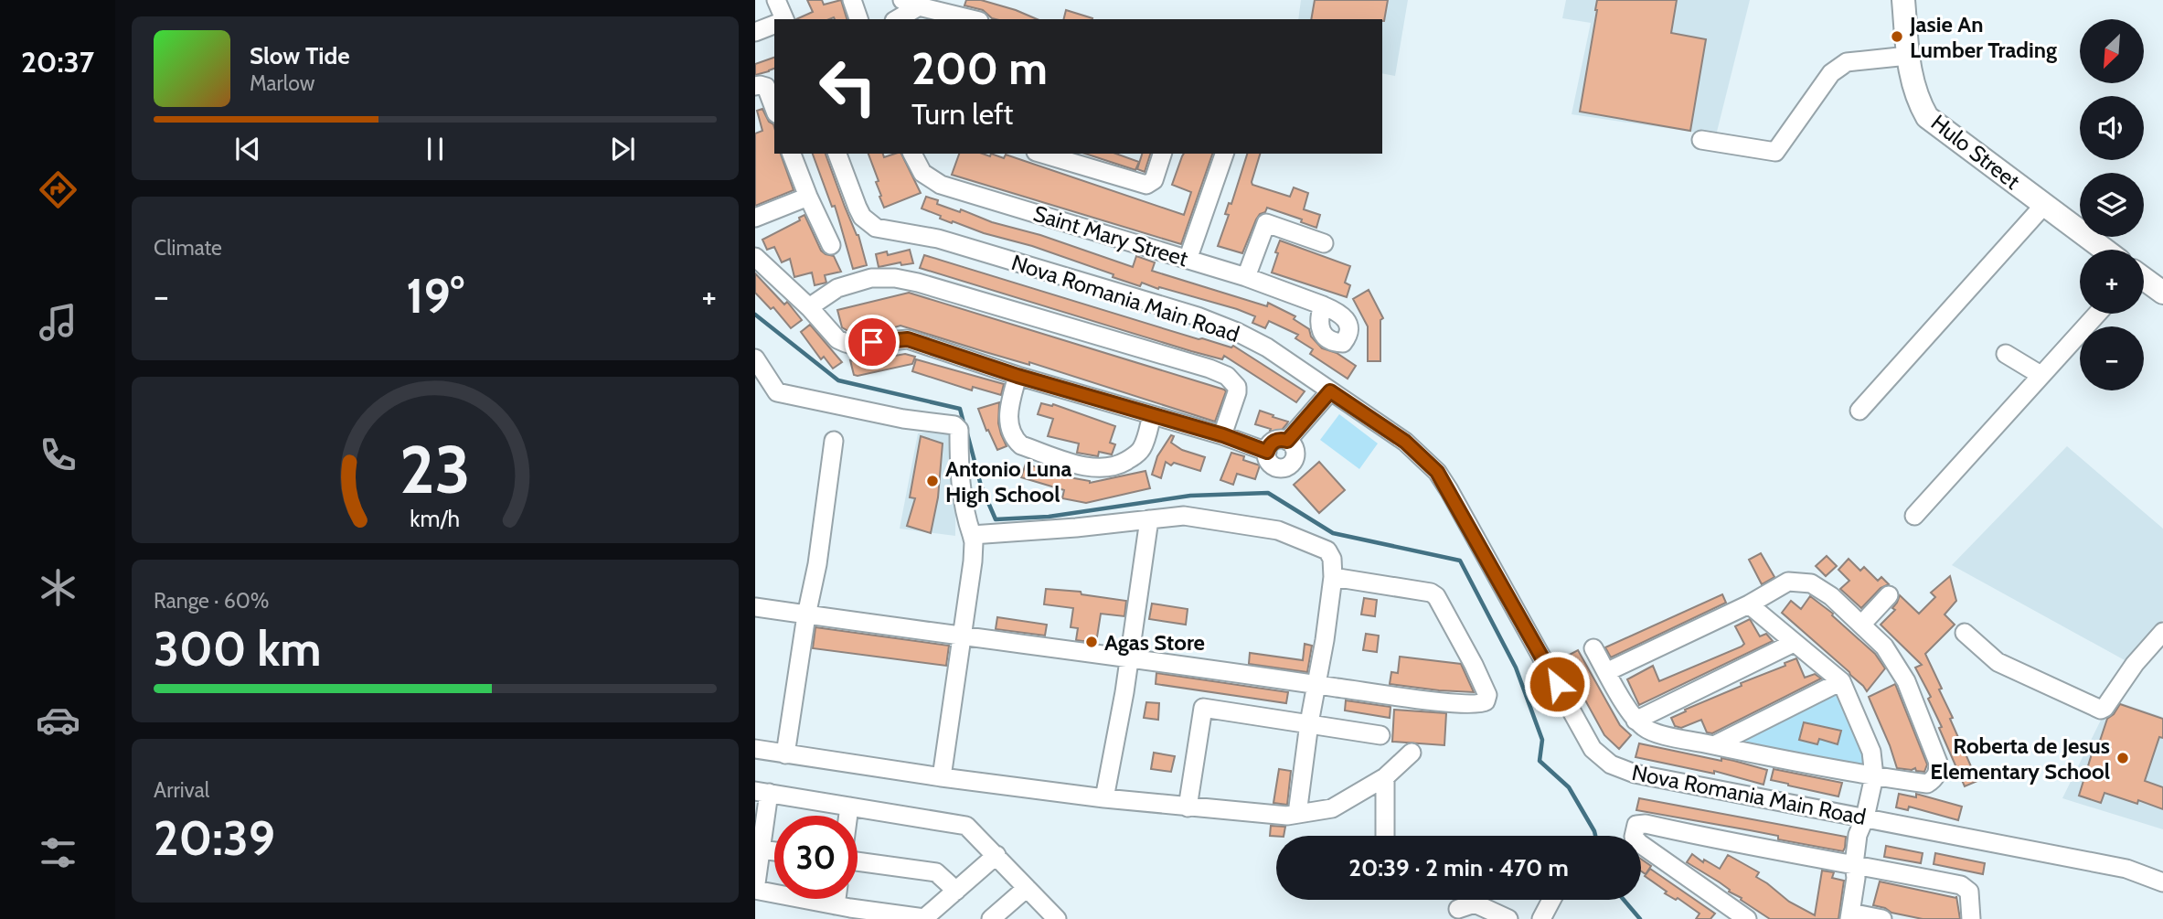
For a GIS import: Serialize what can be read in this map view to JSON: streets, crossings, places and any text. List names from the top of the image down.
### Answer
{
  "streets": {
    "main road": ["Hulo Street"],
    "street": ["Saint Mary Street", "Nova Romania Main Road"]
  },
  "places": [
    "Jasie An Lumber Trading",
    "Antonio Luna High School",
    "Agas Store",
    "Roberta de Jesus Elementary School"
  ],
  "north": "bottom left",
  "page": {
    "tabs": "20:37",
    "map_buttons": ["+", "−"],
    "turn": ["200 m", "Turn left"],
    "song": ["Slow Tide", "Marlow"],
    "tile": [
      "Climate",
      ["Range · 60%", "300 km"],
      ["Arrival", "20:39"]
    ],
    "heat": ["−", "19°", "+"],
    "limit": "30",
    "trip": "20:39 · 2 min · 470 m",
    "gauge": ["23", "km/h"]
  }
}
